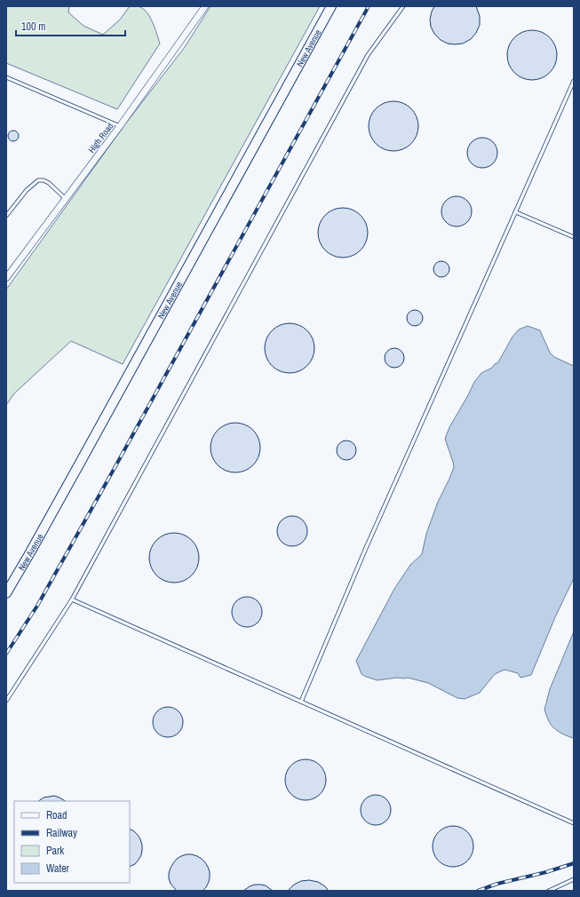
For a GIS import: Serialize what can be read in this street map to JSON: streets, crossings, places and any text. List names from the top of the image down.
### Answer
{
  "streets": {
    "main road": ["New Avenue"],
    "street": ["High Road"]
  },
  "legend": [
    "Road",
    "Railway",
    "Park",
    "Water"
  ],
  "scale_bar": "100 m"
}
